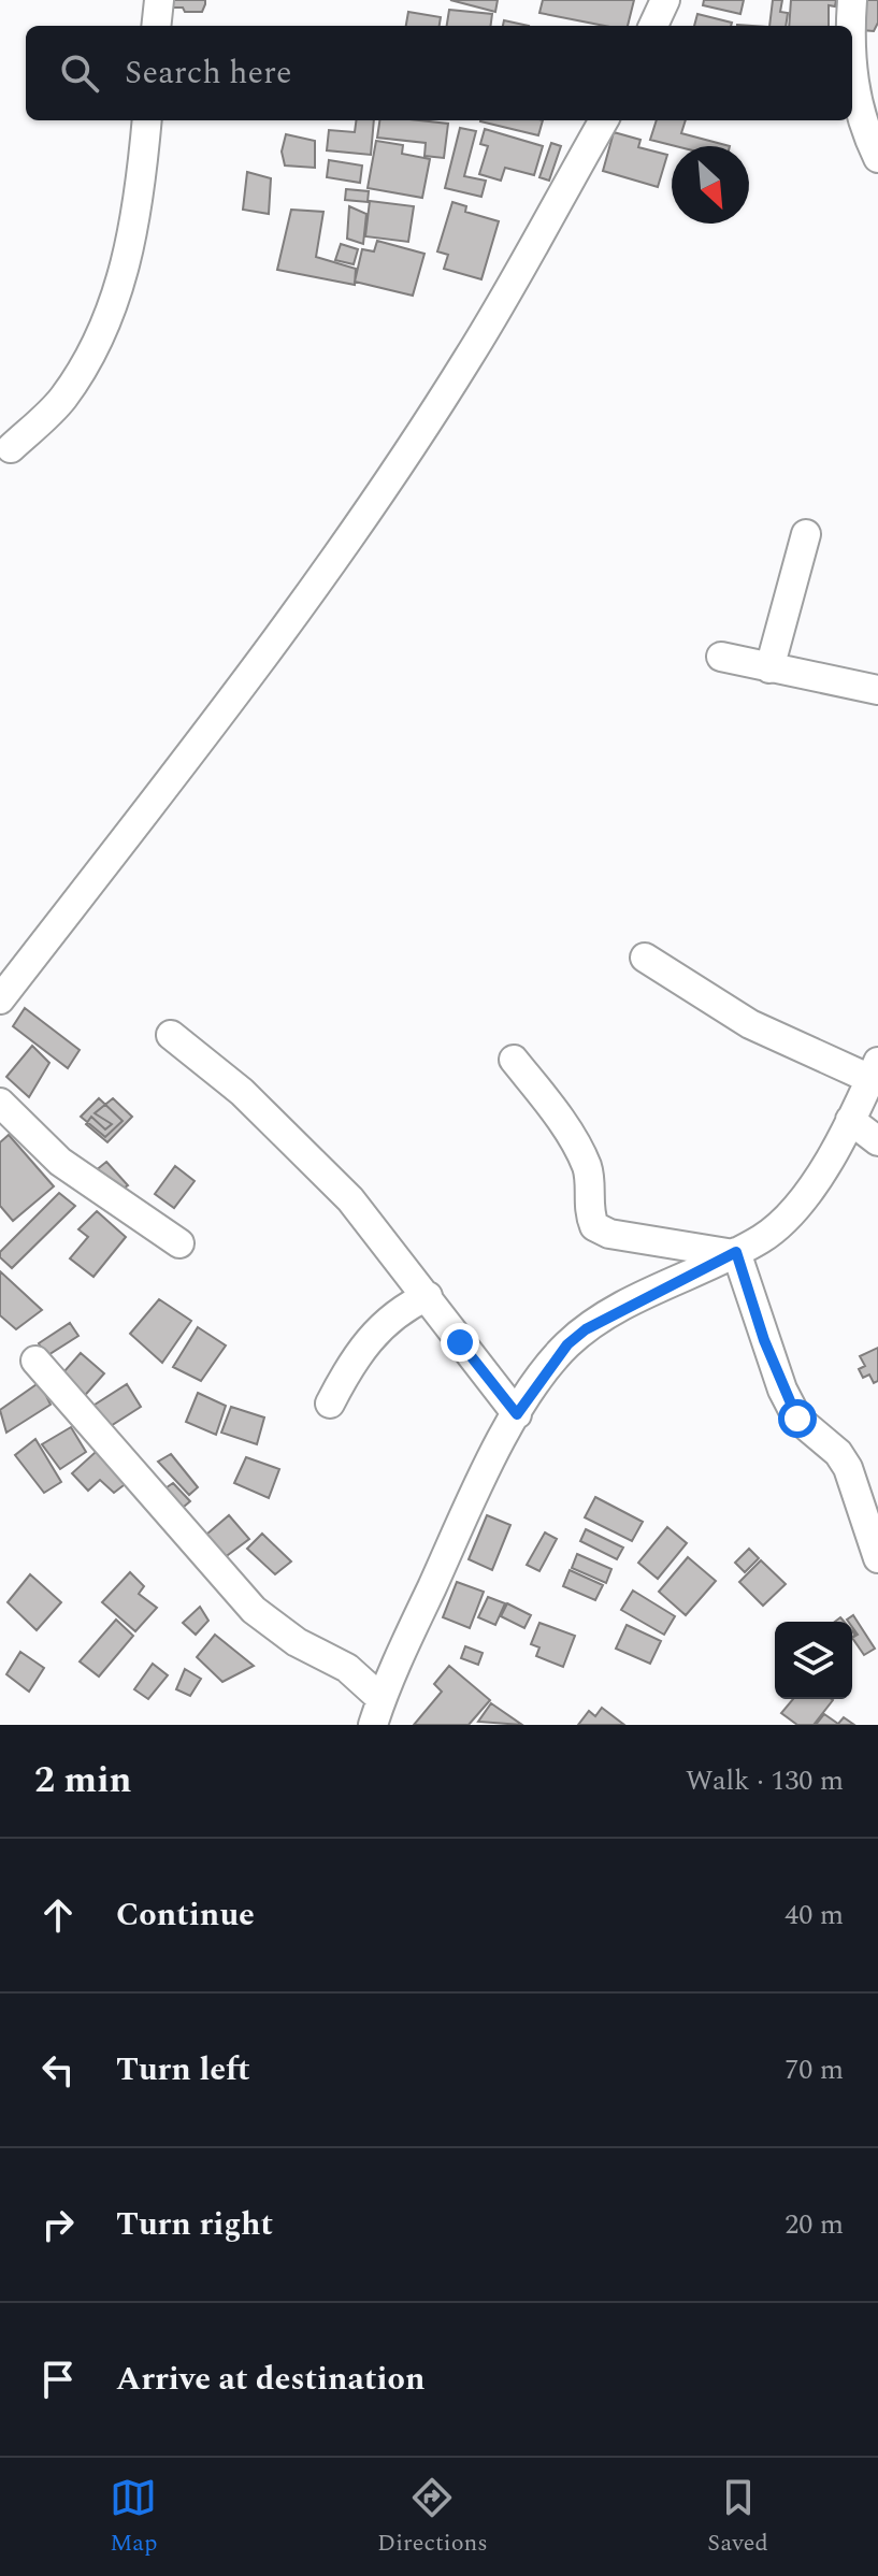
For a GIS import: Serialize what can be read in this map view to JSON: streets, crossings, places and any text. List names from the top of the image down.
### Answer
{
  "north": "bottom right",
  "page": {
    "search": "Search here",
    "heading": ["2 min", "Walk · 130 m"],
    "list": [
      ["Continue", "40 m"],
      ["Turn left", "70 m"],
      ["Turn right", "20 m"],
      "Arrive at destination"
    ],
    "nav": ["Map", "Directions", "Saved"]
  }
}
